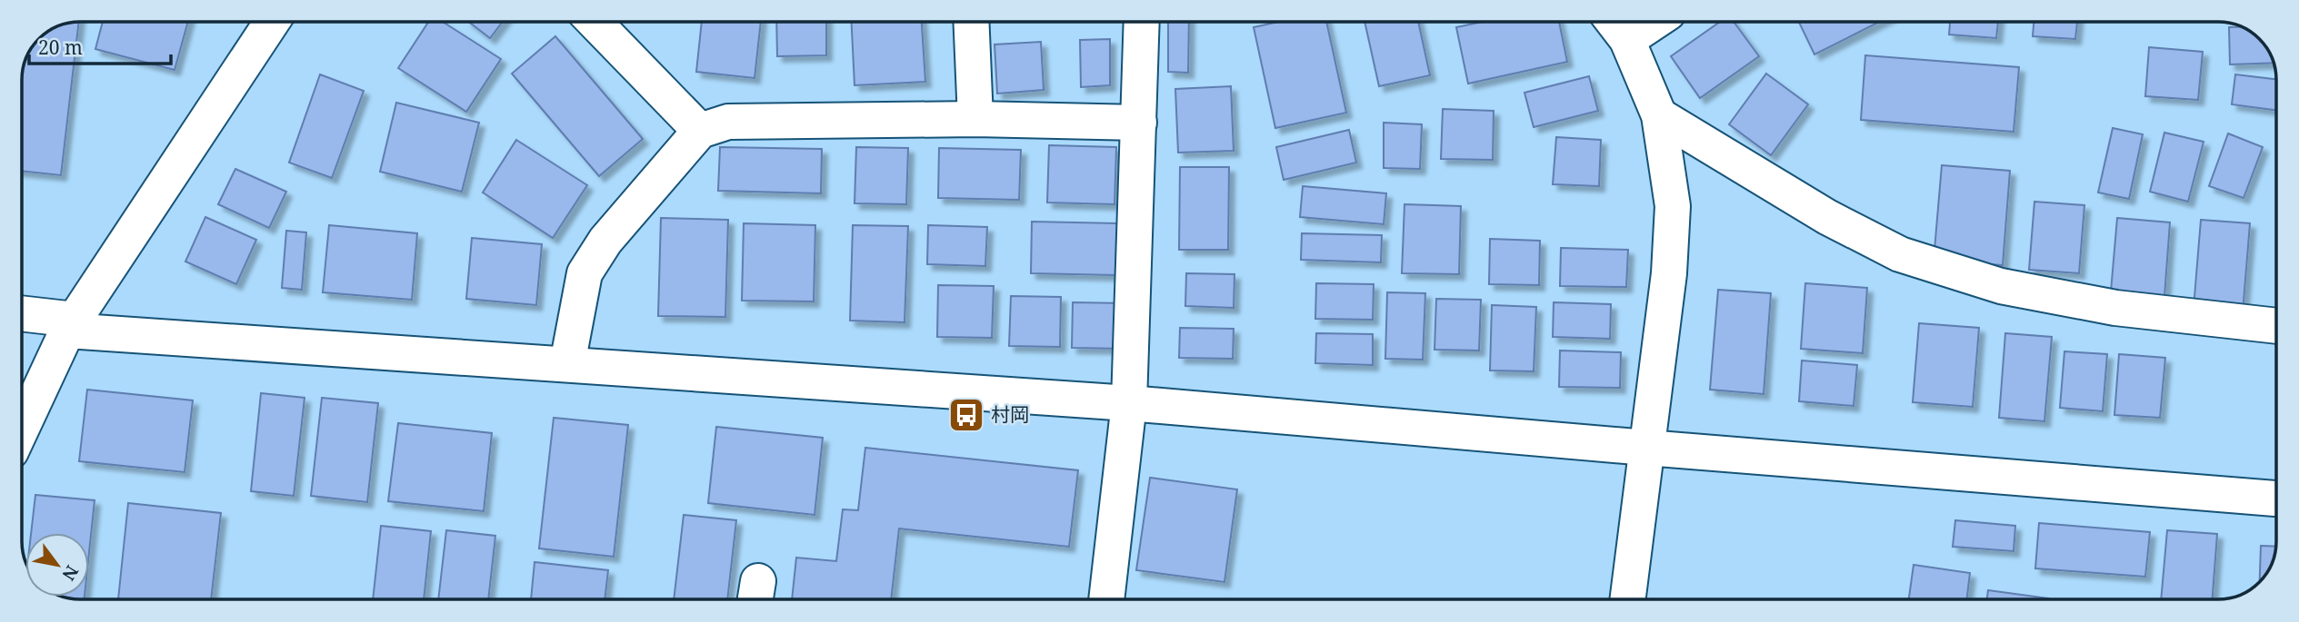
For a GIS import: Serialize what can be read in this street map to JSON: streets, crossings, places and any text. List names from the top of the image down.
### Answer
{
  "places": {
    "bus stop": ["村岡"]
  },
  "scale_bar": "20 m",
  "north": "bottom right"
}
